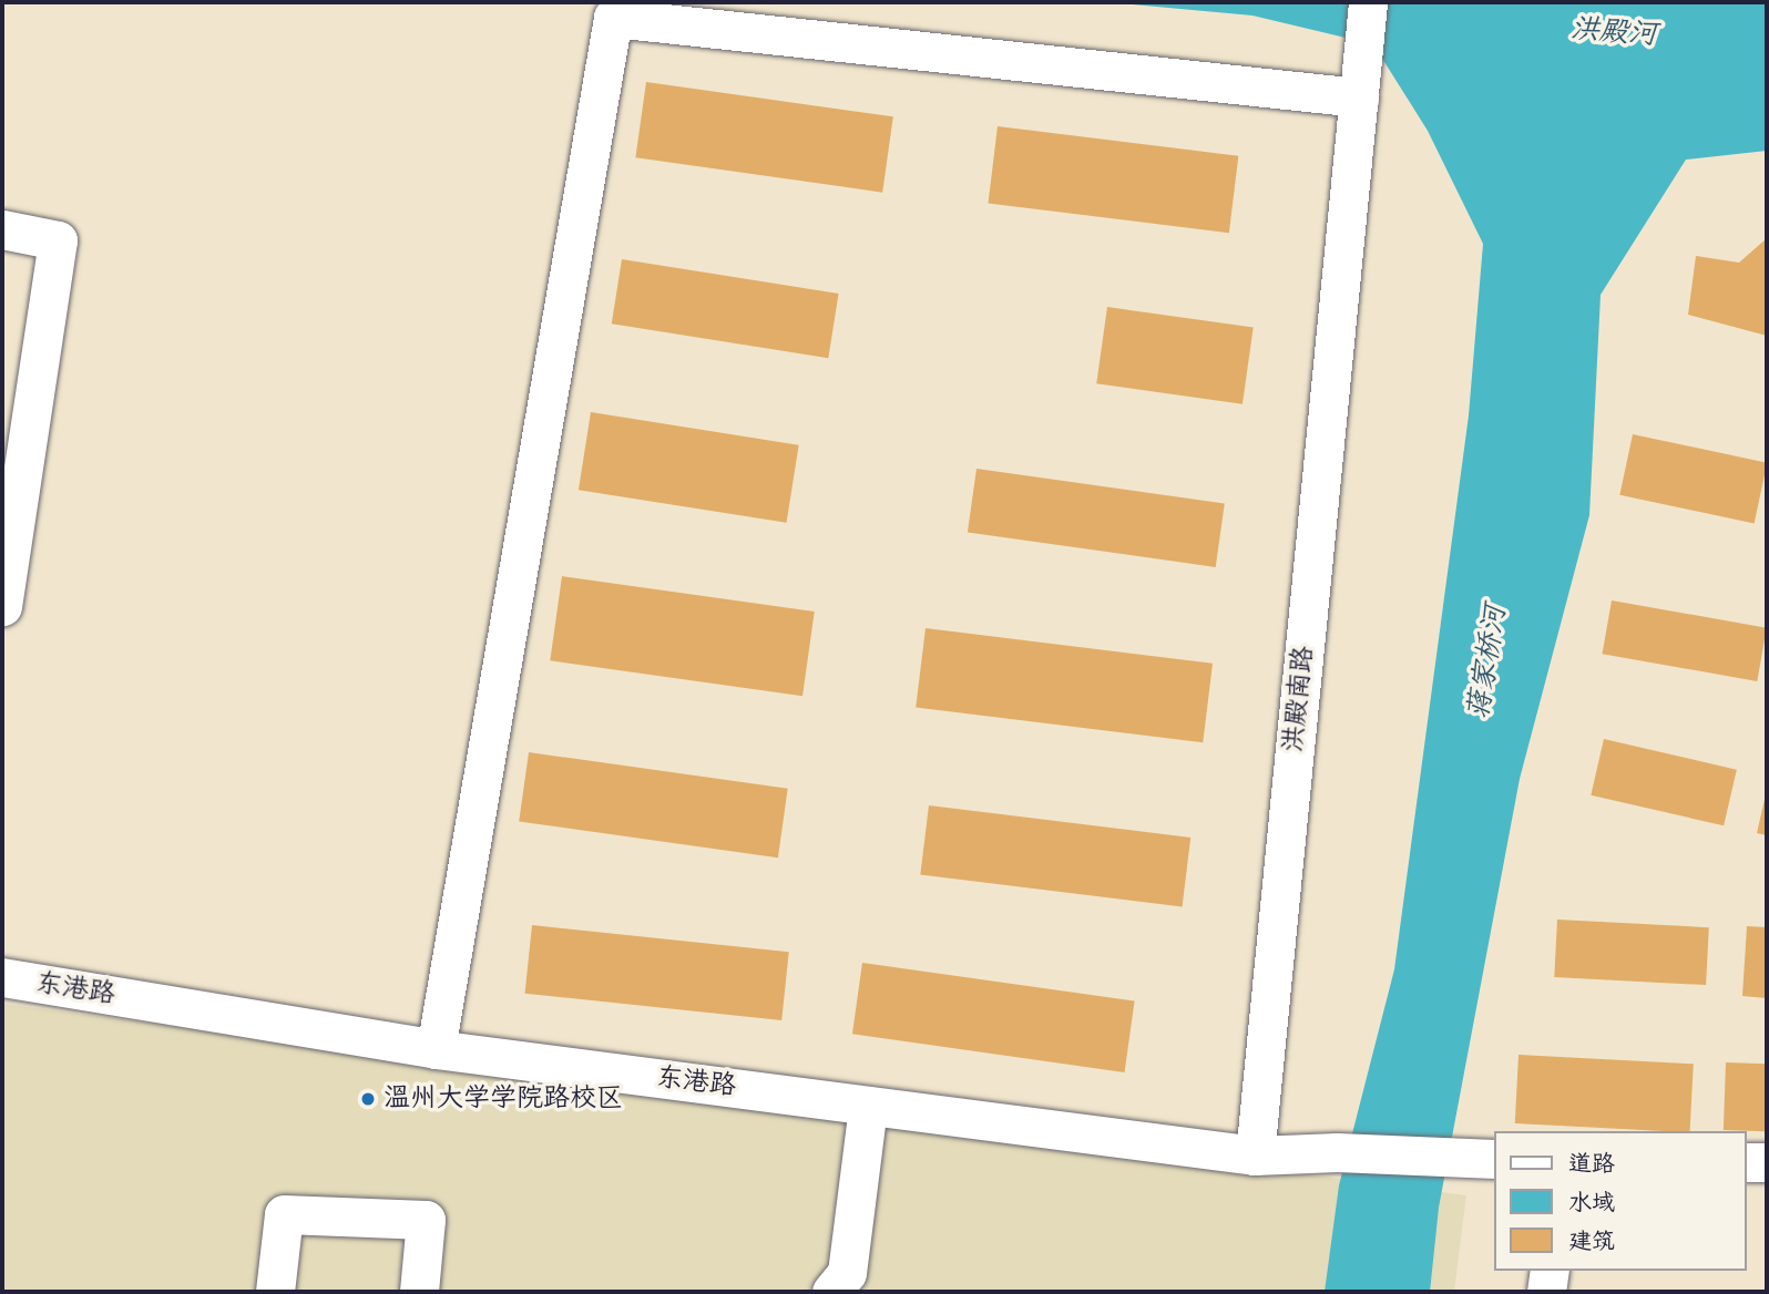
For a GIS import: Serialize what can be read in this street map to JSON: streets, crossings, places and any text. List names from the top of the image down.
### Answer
{
  "streets": {
    "street": ["洪殿南路", "东港路"]
  },
  "crossings": [
    ["洪殿南路", "东港路"]
  ],
  "water": ["洪殿河", "蒋家桥河"],
  "places": ["温州大学学院路校区"],
  "legend": ["道路", "水域", "建筑"]
}
